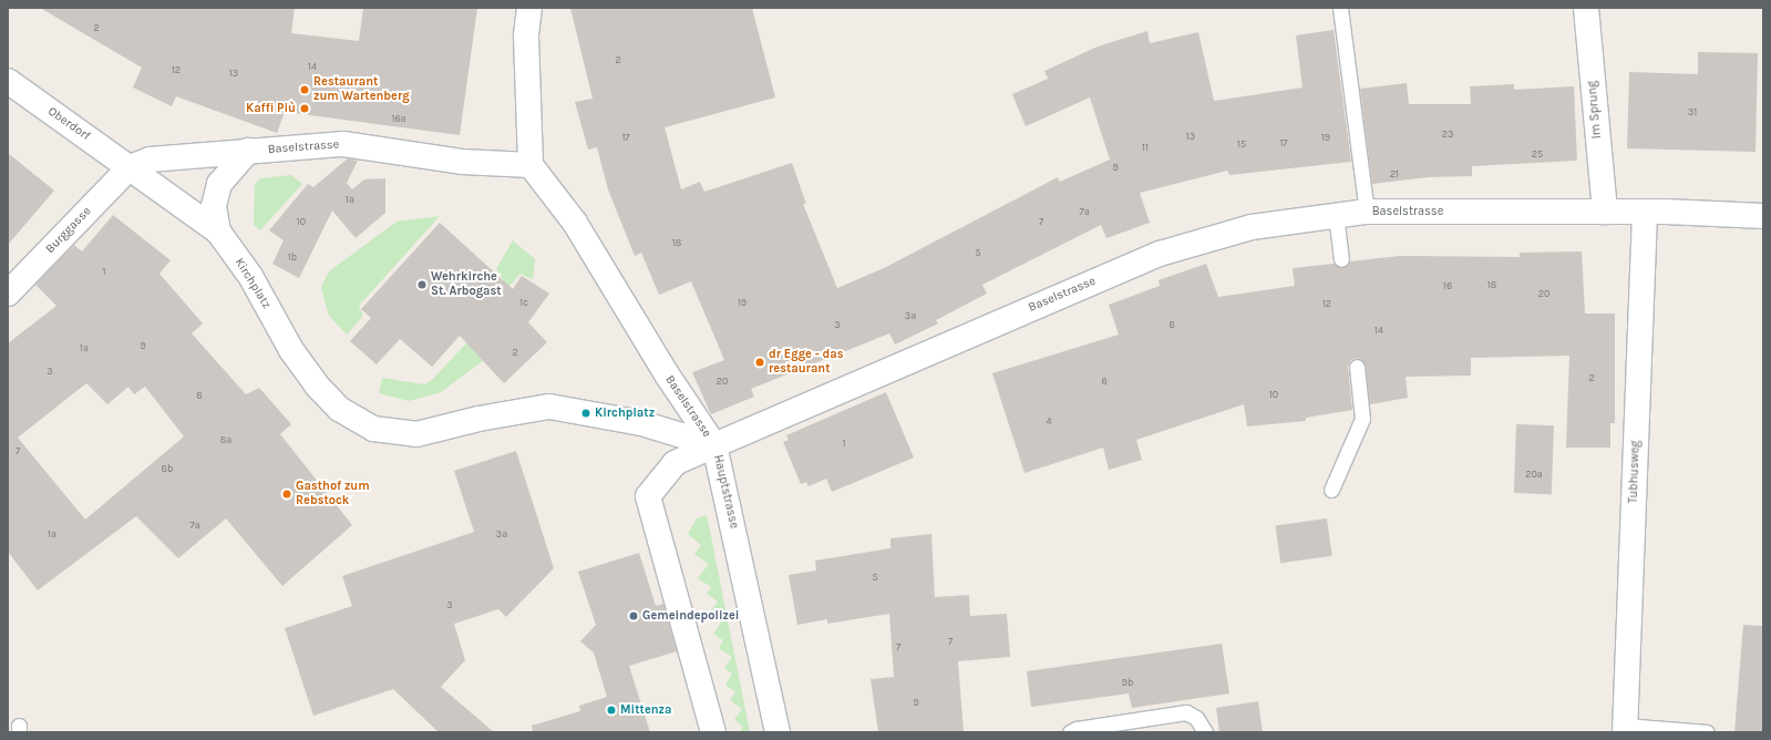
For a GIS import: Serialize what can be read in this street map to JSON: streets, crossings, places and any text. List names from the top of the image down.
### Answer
{
  "streets": {
    "street": [
      "Im Sprung",
      "Oberdorf",
      "Baselstrasse",
      "Burggasse",
      "Kirchplatz",
      "Tubhusweg",
      "Hauptstrasse"
    ]
  },
  "crossings": [
    ["Im Sprung", "Baselstrasse"],
    ["Oberdorf", "Baselstrasse"],
    ["Oberdorf", "Burggasse"],
    ["Oberdorf", "Kirchplatz"],
    ["Baselstrasse", "Burggasse"],
    ["Baselstrasse", "Kirchplatz"],
    ["Baselstrasse", "Tubhusweg"],
    ["Baselstrasse", "Hauptstrasse"],
    ["Burggasse", "Kirchplatz"],
    ["Kirchplatz", "Hauptstrasse"]
  ],
  "places": [
    "Restaurant zum Wartenberg",
    "Kaffi Più",
    "Wehrkirche St. Arbogast",
    "dr Egge - das restaurant",
    "Kirchplatz",
    "Gasthof zum Rebstock",
    "Gemeindepolizei",
    "Mittenza"
  ],
  "house_numbers": [
    "2",
    "2",
    "14",
    "12",
    "13",
    "31",
    "16a",
    "23",
    "13",
    "17",
    "19",
    "17",
    "15",
    "11",
    "25",
    "9",
    "21",
    "1a",
    "7a",
    "10",
    "7",
    "18",
    "5",
    "1b",
    "1",
    "18",
    "16",
    "20",
    "1c",
    "19",
    "12",
    "3a",
    "3",
    "8",
    "14",
    "9",
    "1a",
    "2",
    "3",
    "2",
    "20",
    "6",
    "10",
    "8",
    "4",
    "8a",
    "1",
    "7",
    "8b",
    "20a",
    "7a",
    "1a",
    "3a",
    "5",
    "3",
    "7",
    "7",
    "9b",
    "9"
  ]
}
